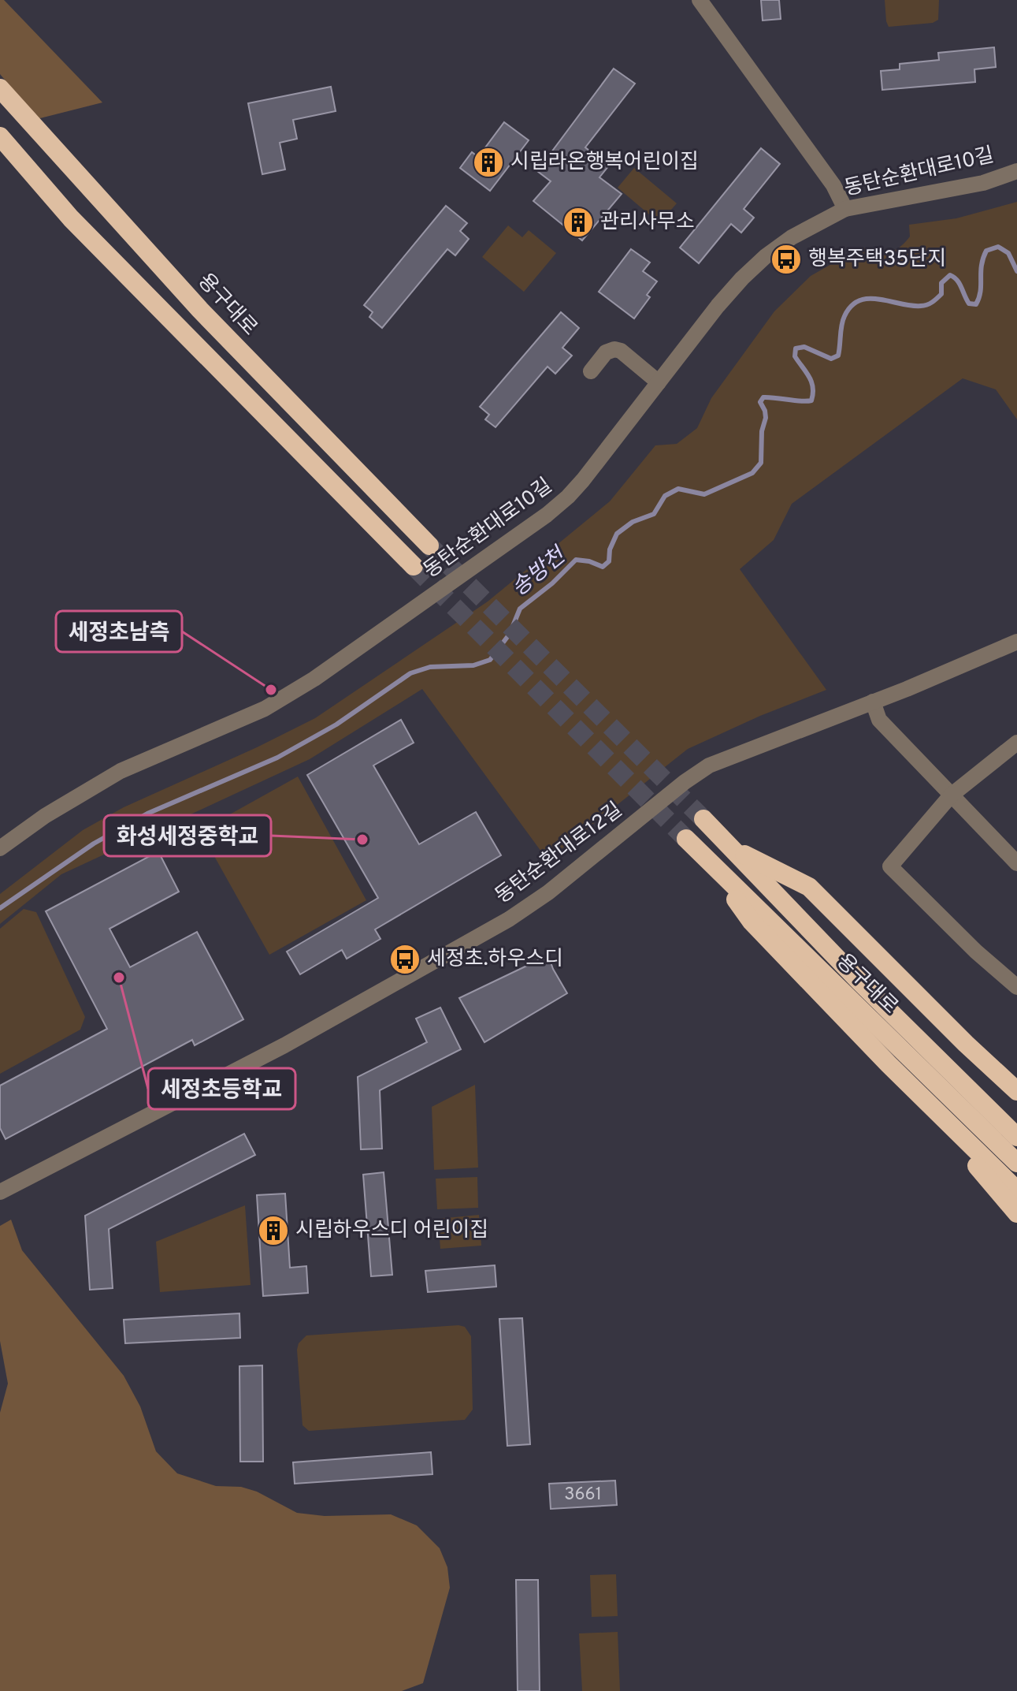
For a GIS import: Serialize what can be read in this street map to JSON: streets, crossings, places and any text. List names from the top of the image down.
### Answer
{
  "streets": {
    "highway": ["용구대로"],
    "street": ["동탄순환대로10길", "동탄순환대로12길"]
  },
  "water": ["송방천"],
  "places": {
    "building": ["시립라온행복어린이집", "관리사무소", "시립하우스디 어린이집"],
    "bus stop": ["행복주택35단지", "세정초.하우스디"],
    "other": ["세정초남측", "화성세정중학교", "세정초등학교"]
  },
  "house_numbers": ["3661"]
}
